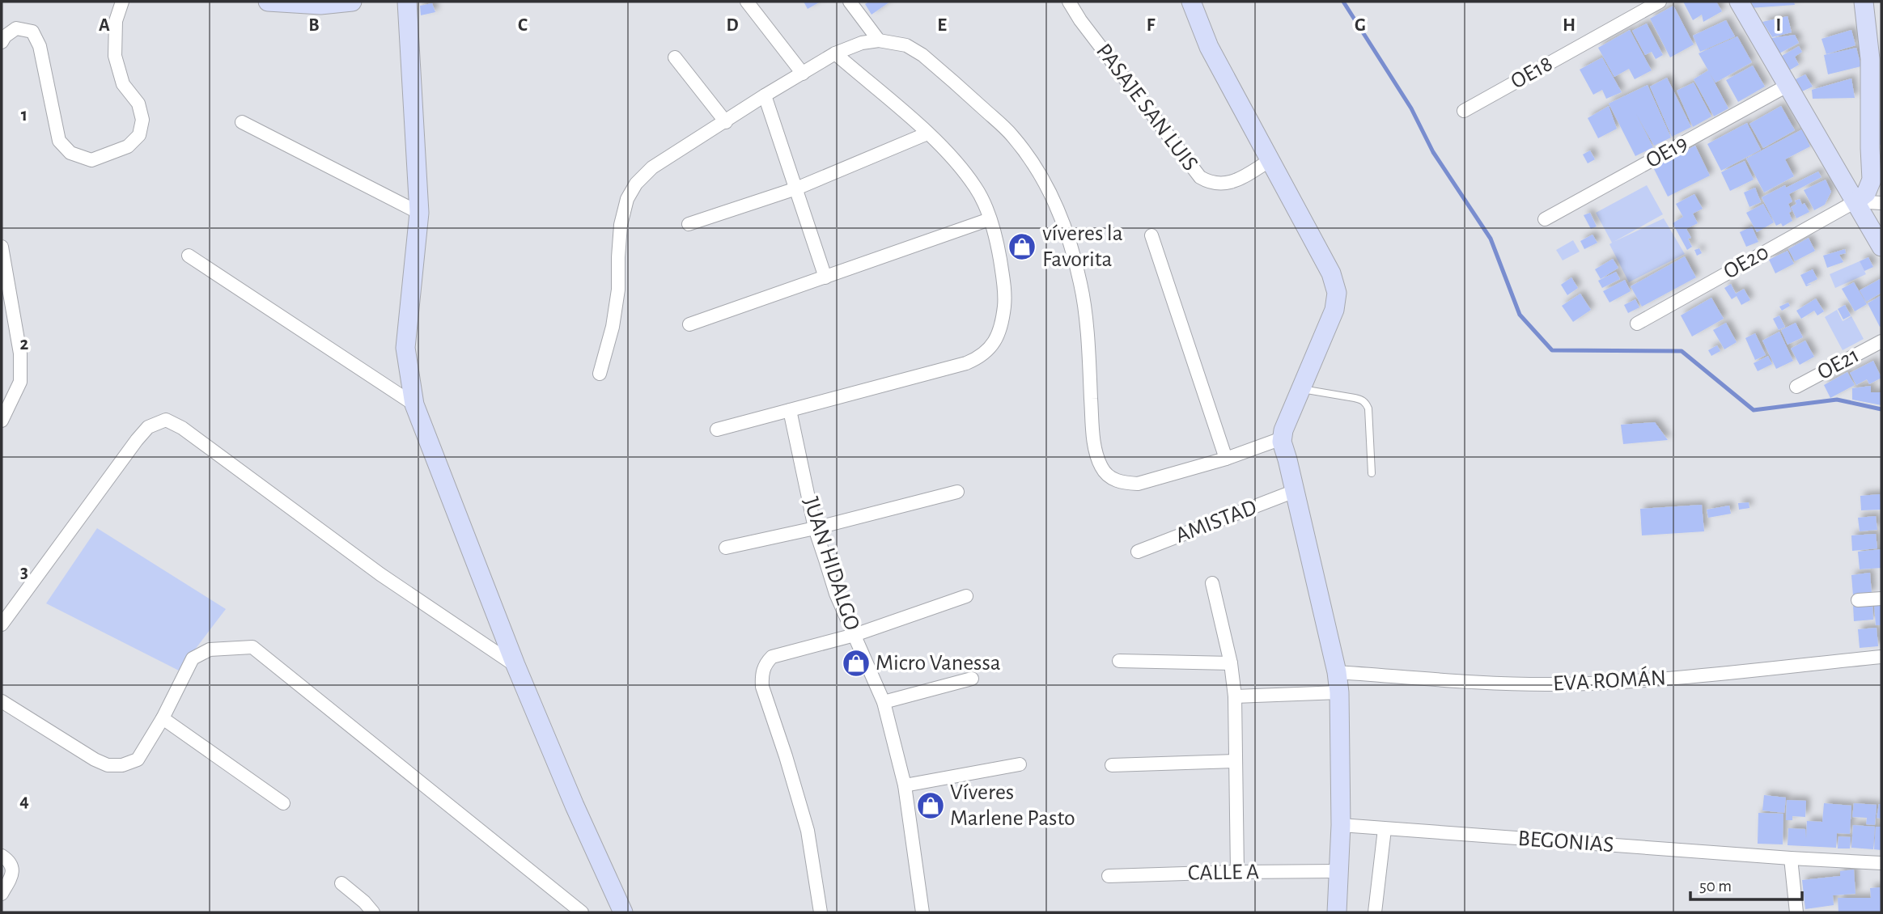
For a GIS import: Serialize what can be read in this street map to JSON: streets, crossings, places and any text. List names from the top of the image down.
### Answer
{
  "streets": {
    "street": [
      "OE18",
      "PASAJE SAN LUIS",
      "OE19",
      "OE20",
      "OE21",
      "AMISTAD",
      "JUAN HIDALGO",
      "EVA ROMÁN",
      "BEGONIAS",
      "CALLE A"
    ]
  },
  "places": {
    "shop": ["víveres la Favorita", "Micro Vanessa", "Víveres Marlene Pasto"]
  },
  "scale_bar": "50 m",
  "grid": {
    "columns": [
      "A",
      "B",
      "C",
      "D",
      "E",
      "F",
      "G",
      "H",
      "I"
    ],
    "rows": [
      "1",
      "2",
      "3",
      "4"
    ]
  }
}
